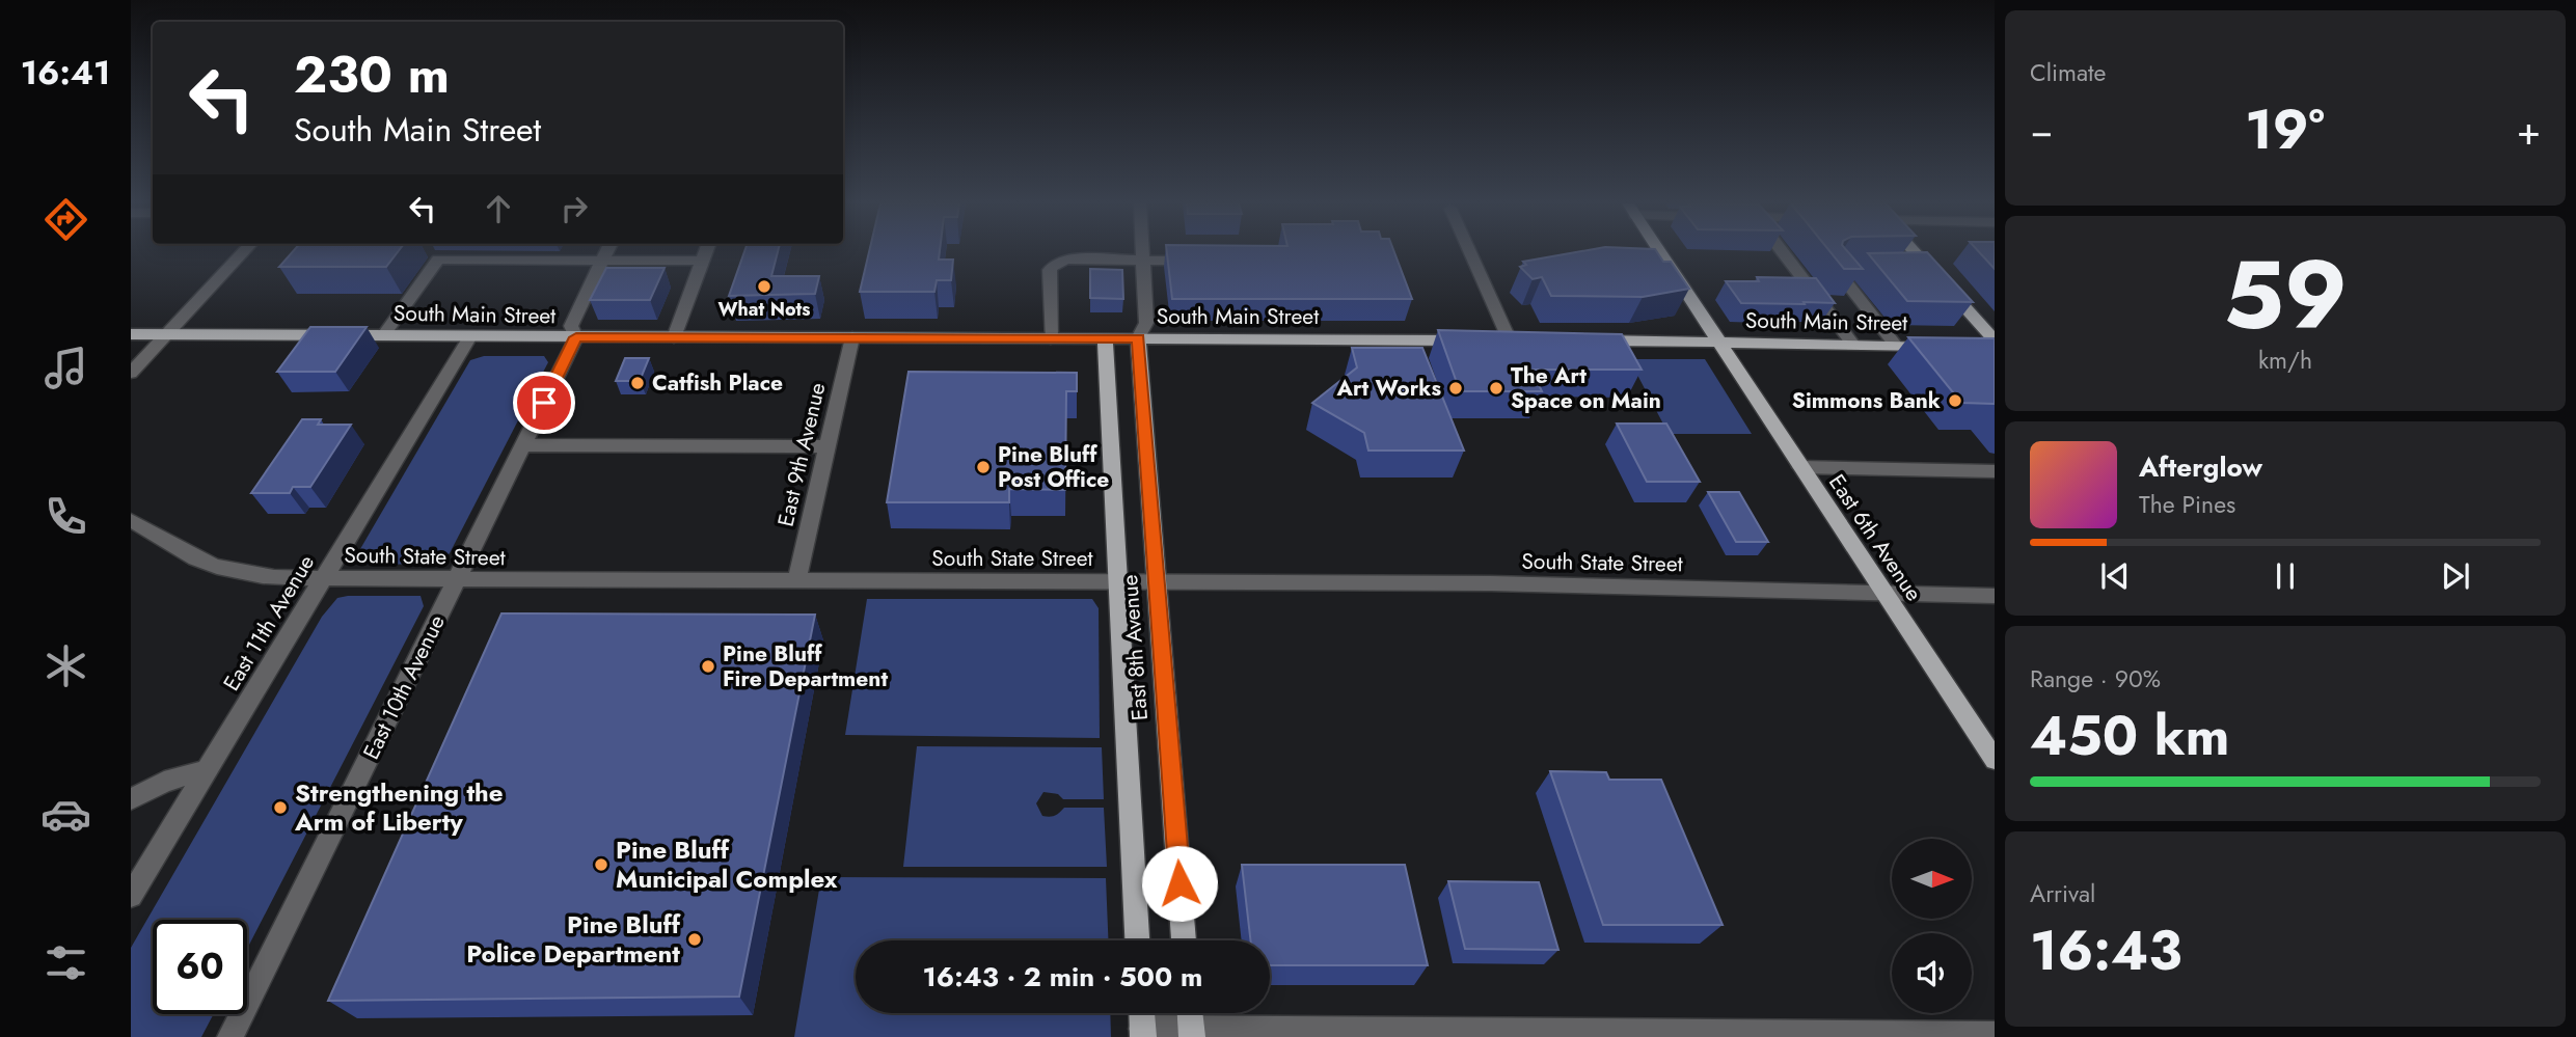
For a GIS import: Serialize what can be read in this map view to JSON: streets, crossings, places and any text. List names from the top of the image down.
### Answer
{
  "streets": {
    "main road": ["South Main Street", "East 6th Avenue", "East 8th Avenue"],
    "street": [
      "East 9th Avenue",
      "South State Street",
      "East 11th Avenue",
      "East 10th Avenue"
    ]
  },
  "crossings": [
    ["South Main Street", "East 9th Avenue"],
    ["South Main Street", "East 6th Avenue"],
    ["South Main Street", "East 11th Avenue"],
    ["South Main Street", "East 8th Avenue"],
    ["South Main Street", "East 10th Avenue"],
    ["East 9th Avenue", "South State Street"],
    ["East 6th Avenue", "South State Street"],
    ["South State Street", "East 11th Avenue"],
    ["South State Street", "East 8th Avenue"],
    ["South State Street", "East 10th Avenue"]
  ],
  "places": [
    "What Nots",
    "Catfish Place",
    "Art Works",
    "The Art Space on Main",
    "Simmons Bank",
    "Pine Bluff Post Office",
    "Pine Bluff Fire Department",
    "Strengthening the Arm of Liberty",
    "Pine Bluff Municipal Complex",
    "Pine Bluff Police Department"
  ],
  "north": "right",
  "page": {
    "tabs": "16:41",
    "tile": [
      "Climate",
      ["59", "km/h"],
      ["Range · 90%", "450 km"],
      ["Arrival", "16:43"]
    ],
    "turn": ["230 m", "South Main Street"],
    "heat": ["−", "19°", "+"],
    "song": ["Afterglow", "The Pines"],
    "limit": "60",
    "trip": "16:43 · 2 min · 500 m"
  }
}
